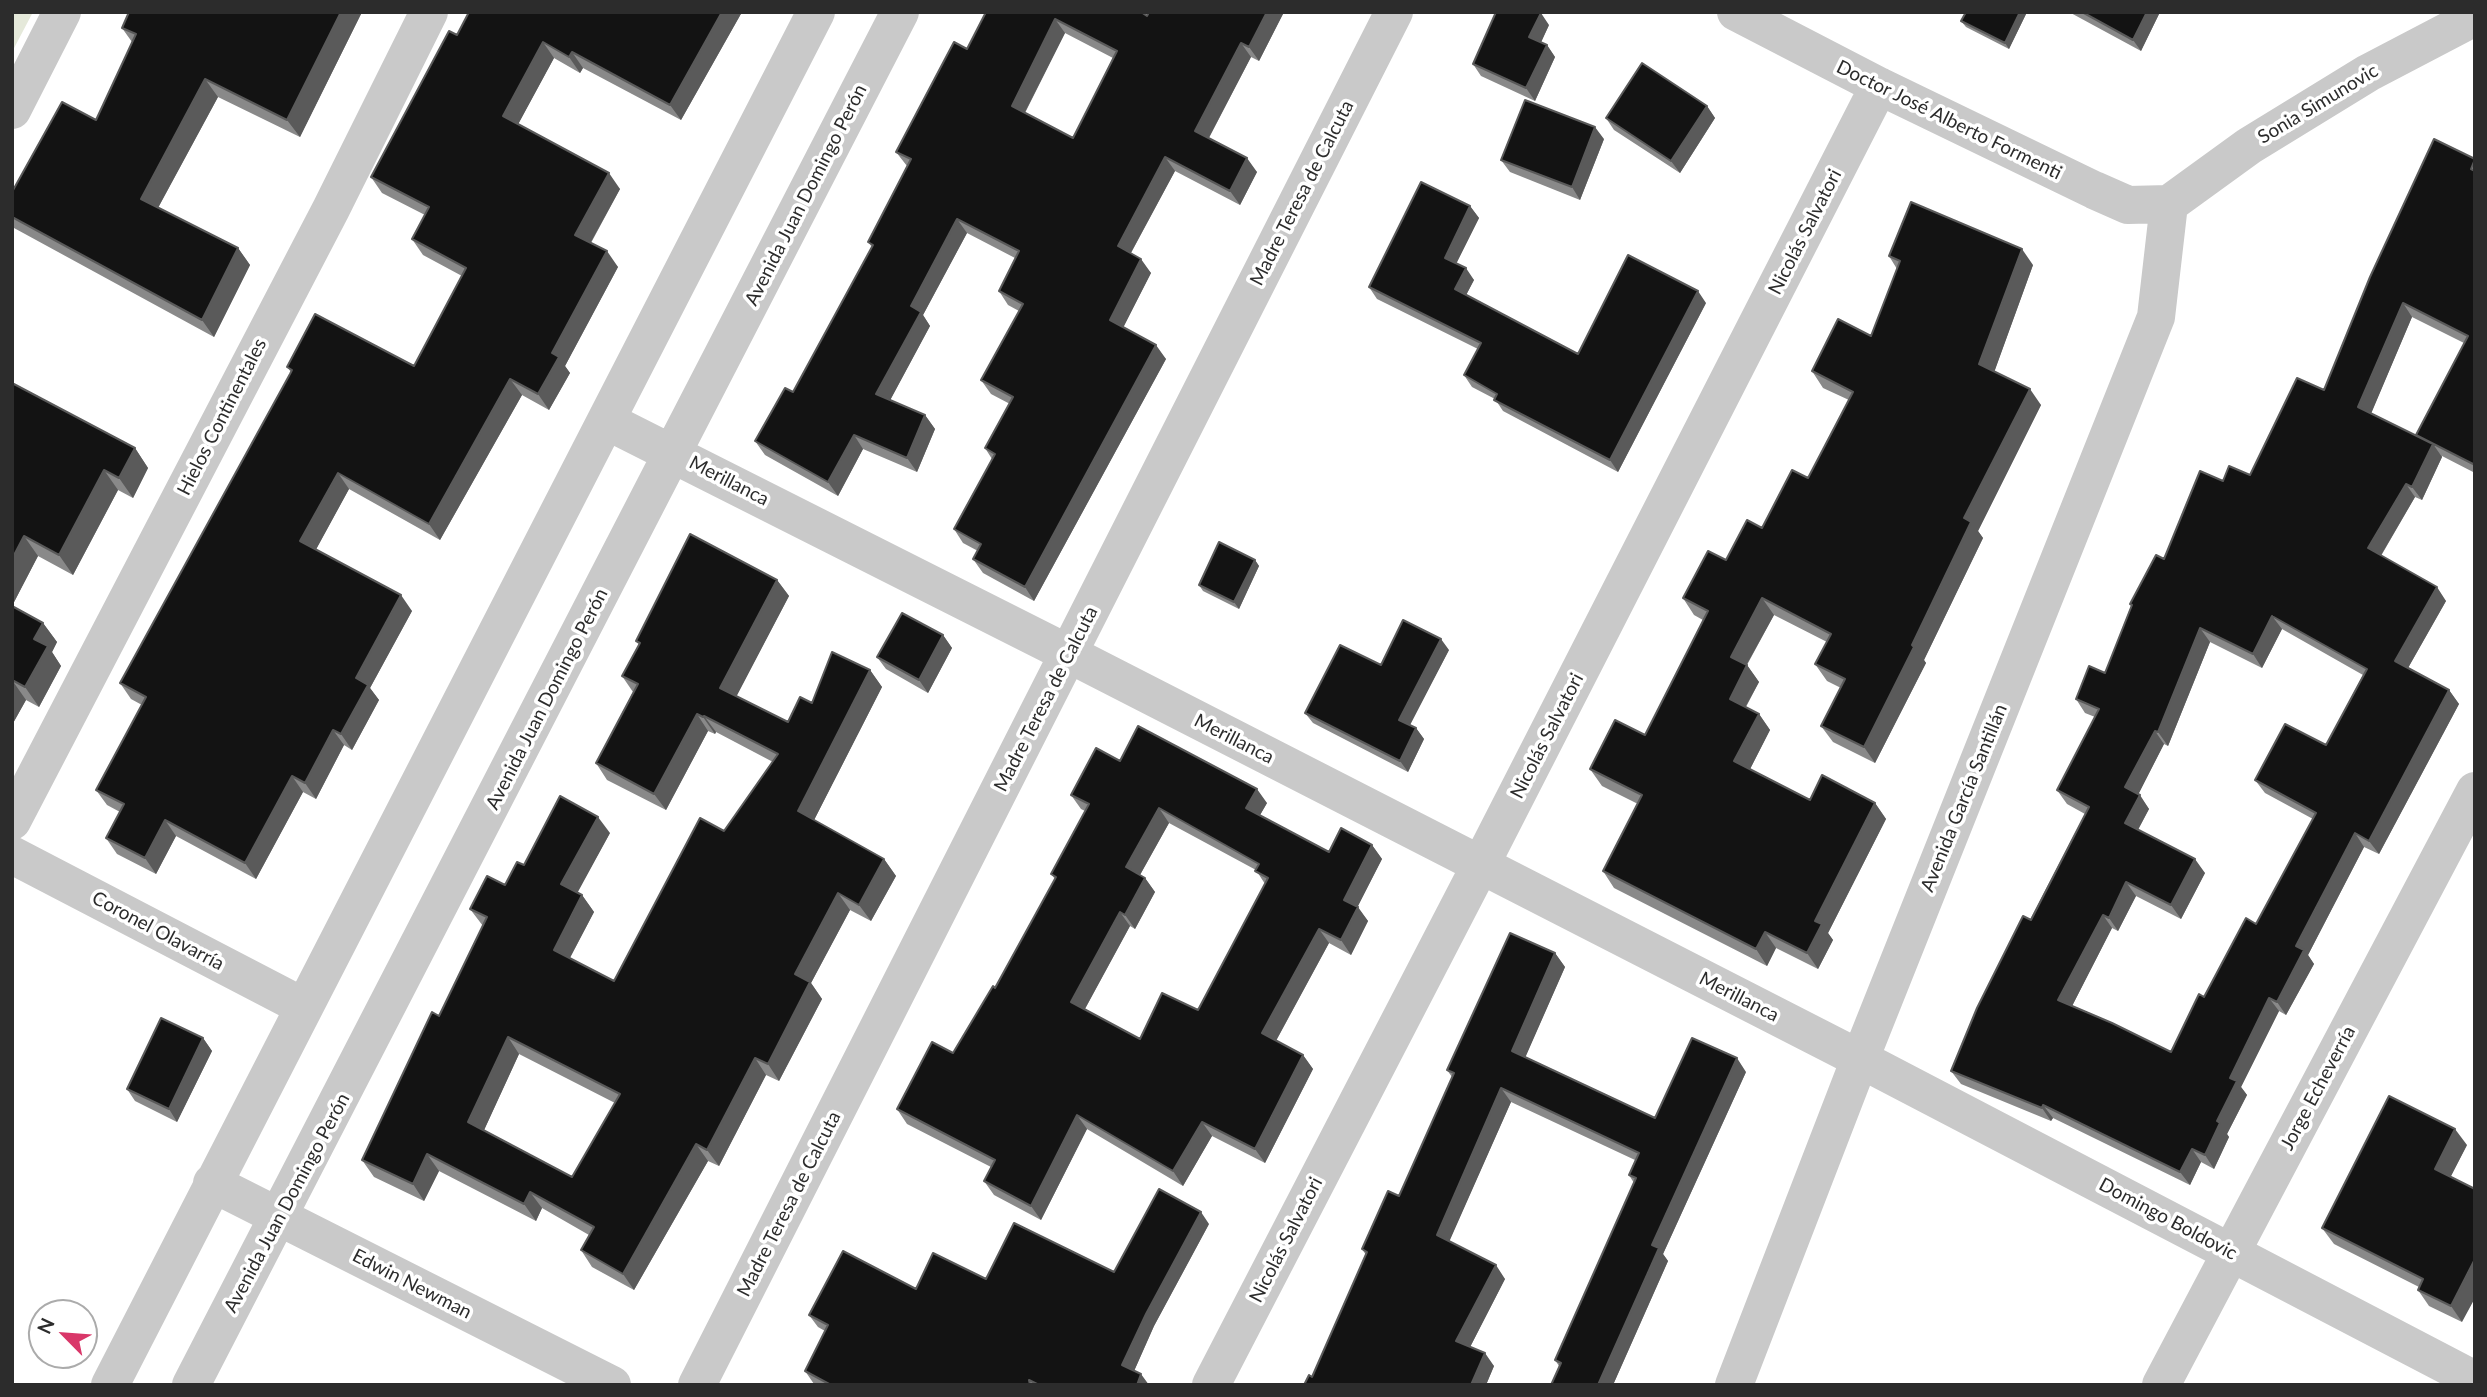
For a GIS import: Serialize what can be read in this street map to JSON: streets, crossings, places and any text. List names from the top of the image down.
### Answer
{
  "streets": {
    "street": [
      "Sonia Simunovic",
      "Doctor José Alberto Formenti",
      "Madre Teresa de Calcuta",
      "Avenida Juan Domingo Perón",
      "Nicolás Salvatori",
      "Hielos Continentales",
      "Merillanca",
      "Avenida García Santillán",
      "Coronel Olavarría",
      "Jorge Echeverría",
      "Domingo Boldovic",
      "Edwin Newman"
    ]
  },
  "crossings": [
    ["Sonia Simunovic", "Doctor José Alberto Formenti"],
    ["Sonia Simunovic", "Avenida García Santillán"],
    ["Doctor José Alberto Formenti", "Nicolás Salvatori"],
    ["Doctor José Alberto Formenti", "Avenida García Santillán"],
    ["Madre Teresa de Calcuta", "Merillanca"],
    ["Avenida Juan Domingo Perón", "Merillanca"],
    ["Avenida Juan Domingo Perón", "Edwin Newman"],
    ["Nicolás Salvatori", "Merillanca"],
    ["Merillanca", "Avenida García Santillán"],
    ["Merillanca", "Domingo Boldovic"],
    ["Avenida García Santillán", "Domingo Boldovic"],
    ["Jorge Echeverría", "Domingo Boldovic"]
  ],
  "north": "top left"
}
